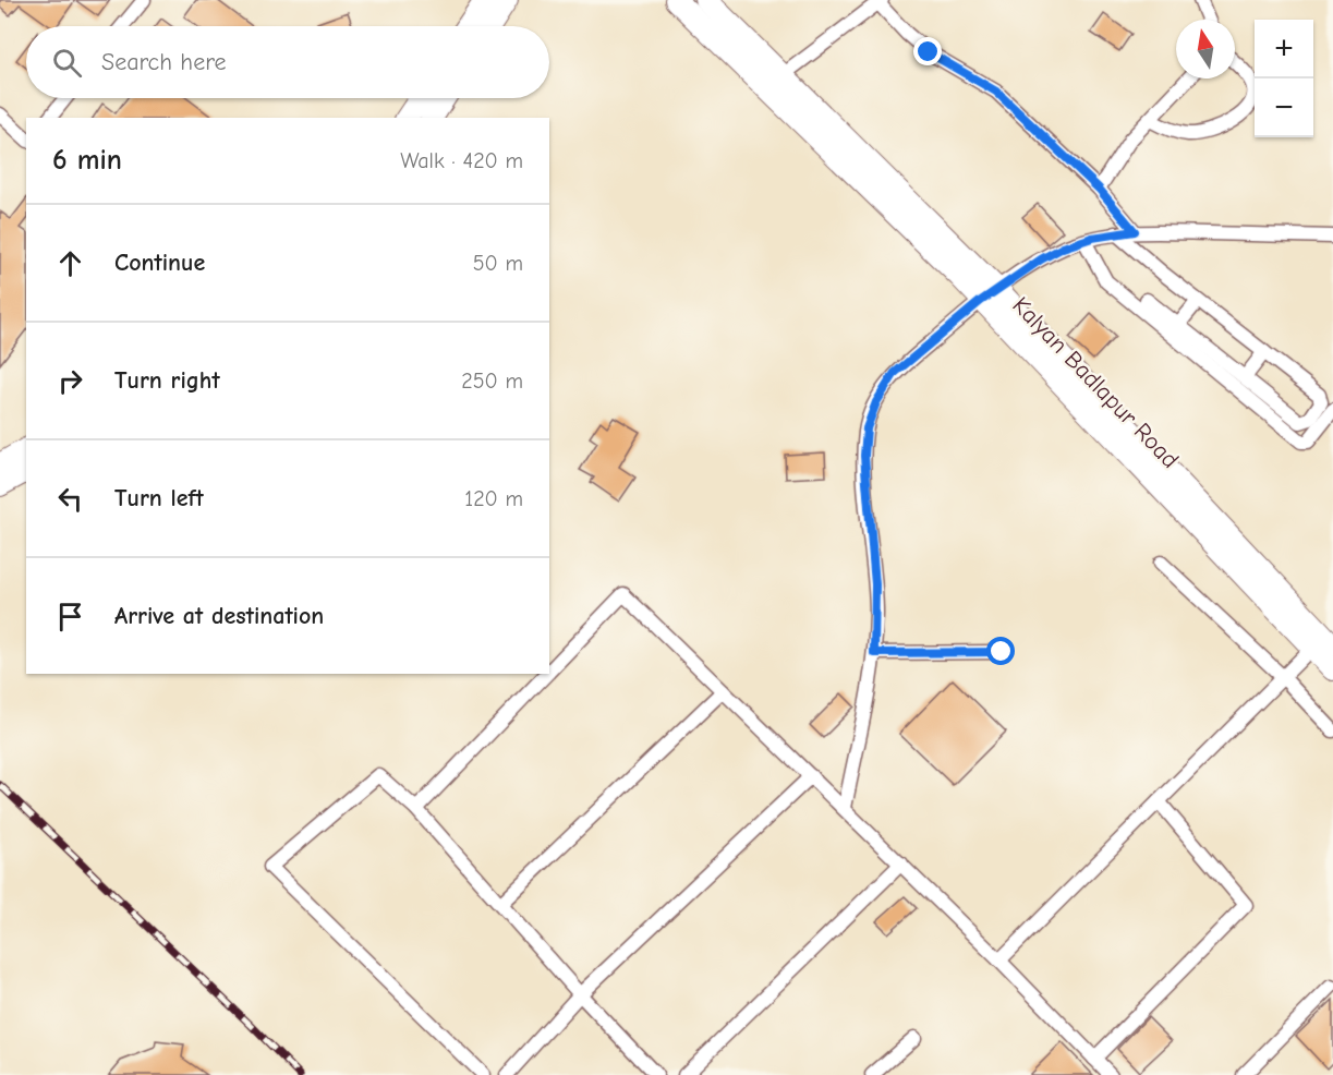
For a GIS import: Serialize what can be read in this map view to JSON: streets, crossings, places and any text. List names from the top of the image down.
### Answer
{
  "streets": {
    "main road": ["Kalyan Badlapur Road"]
  },
  "north": "top",
  "page": {
    "map_buttons": ["+", "−"],
    "search": "Search here",
    "heading": ["6 min", "Walk · 420 m"],
    "list": [
      ["Continue", "50 m"],
      ["Turn right", "250 m"],
      ["Turn left", "120 m"],
      "Arrive at destination"
    ]
  }
}
